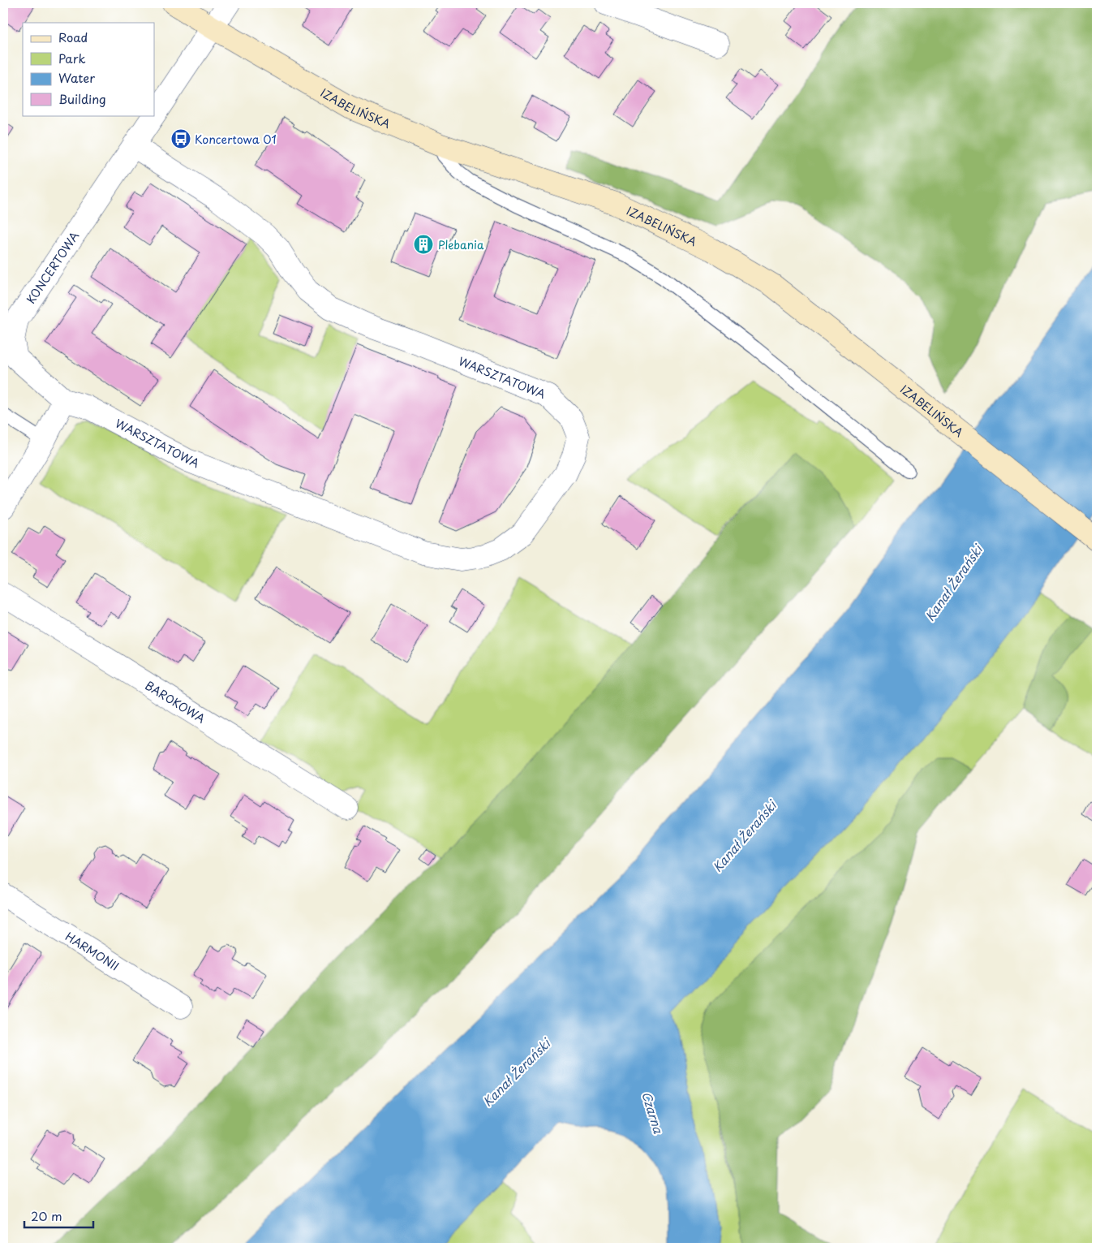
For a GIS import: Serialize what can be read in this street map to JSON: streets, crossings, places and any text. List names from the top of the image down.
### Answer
{
  "streets": {
    "street": [
      "IZABELIŃSKA",
      "KONCERTOWA",
      "WARSZTATOWA",
      "BAROKOWA",
      "HARMONII"
    ]
  },
  "crossings": [
    ["IZABELIŃSKA", "KONCERTOWA"],
    ["KONCERTOWA", "WARSZTATOWA"]
  ],
  "water": ["Kanał Żerański", "Czarna"],
  "places": {
    "bus stop": ["Koncertowa 01"],
    "building": ["Plebania"]
  },
  "legend": [
    "Road",
    "Park",
    "Water",
    "Building"
  ],
  "scale_bar": "20 m"
}
